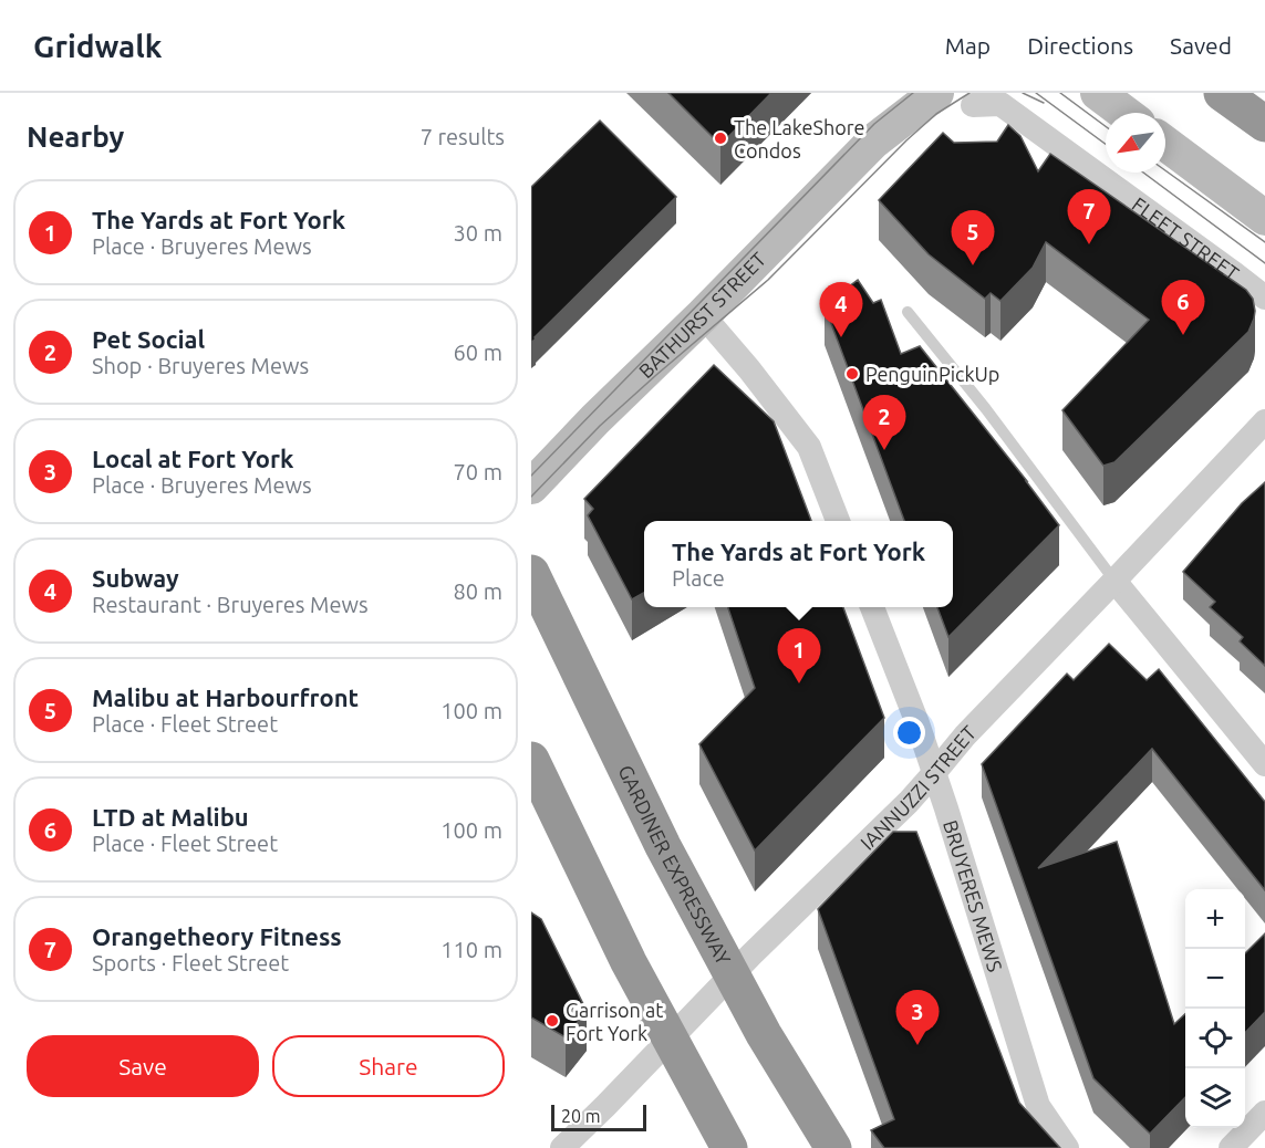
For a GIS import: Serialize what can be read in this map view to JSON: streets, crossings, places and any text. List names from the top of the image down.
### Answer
{
  "streets": {
    "highway": ["GARDINER EXPRESSWAY"],
    "main road": ["BATHURST STREET"],
    "street": ["FLEET STREET", "IANNUZZI STREET", "BRUYERES MEWS"]
  },
  "crossings": [
    ["IANNUZZI STREET", "BRUYERES MEWS"]
  ],
  "places": ["The LakeShore Condos", "PenguinPickUp", "Garrison at Fort York"],
  "scale_bar": "20 m",
  "north": "bottom left",
  "page": {
    "header": "Gridwalk",
    "nav": ["Map", "Directions", "Saved"],
    "heading": ["Nearby", "7 results"],
    "list": [
      {
        "mark": "1",
        "name": "The Yards at Fort York",
        "note": "Place · Bruyeres Mews",
        "value": "30 m"
      },
      {
        "mark": "2",
        "name": "Pet Social",
        "note": "Shop · Bruyeres Mews",
        "value": "60 m"
      },
      {
        "mark": "3",
        "name": "Local at Fort York",
        "note": "Place · Bruyeres Mews",
        "value": "70 m"
      },
      {
        "mark": "4",
        "name": "Subway",
        "note": "Restaurant · Bruyeres Mews",
        "value": "80 m"
      },
      {
        "mark": "5",
        "name": "Malibu at Harbourfront",
        "note": "Place · Fleet Street",
        "value": "100 m"
      },
      {
        "mark": "6",
        "name": "LTD at Malibu",
        "note": "Place · Fleet Street",
        "value": "100 m"
      },
      {
        "mark": "7",
        "name": "Orangetheory Fitness",
        "note": "Sports · Fleet Street",
        "value": "110 m"
      }
    ],
    "pins": [
      "7",
      "5",
      "6",
      "4",
      "2",
      "1",
      "3"
    ],
    "popup": ["The Yards at Fort York", "Place"],
    "map_buttons": ["+", "−"],
    "buttons": ["Save", "Share"],
    "scale": "20 m"
  }
}
